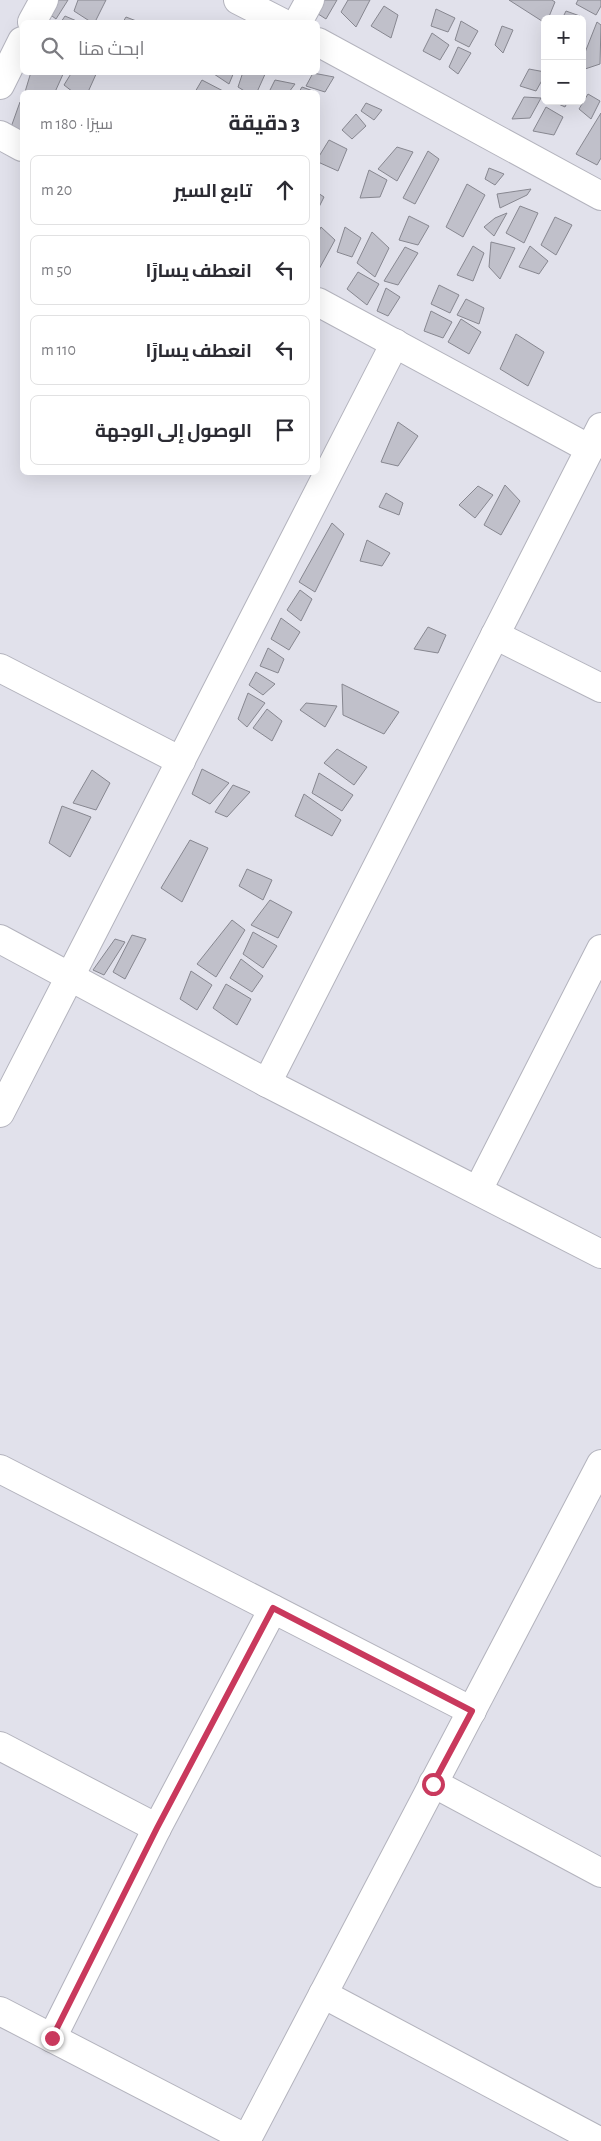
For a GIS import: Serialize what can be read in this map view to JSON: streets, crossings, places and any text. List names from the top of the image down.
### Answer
{
  "page": {
    "map_buttons": ["+", "−"],
    "search": "ابحث هنا",
    "heading": ["3 دقيقة", "سيرًا · 180 m"],
    "list": [
      ["تابع السير", "20 m"],
      ["انعطف يسارًا", "50 m"],
      ["انعطف يسارًا", "110 m"],
      "الوصول إلى الوجهة"
    ]
  }
}
